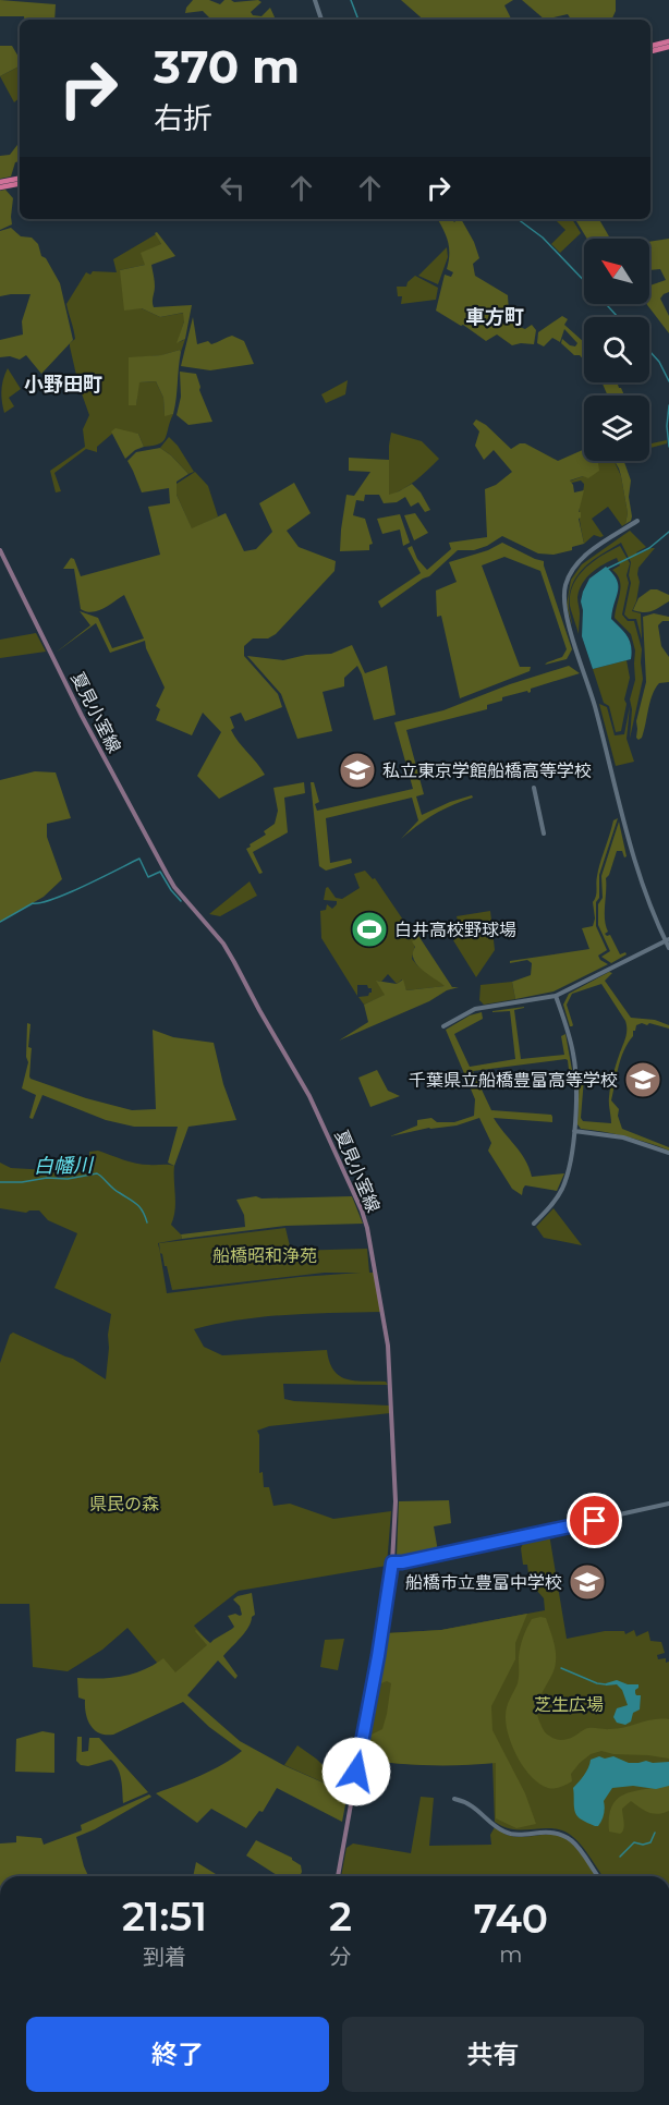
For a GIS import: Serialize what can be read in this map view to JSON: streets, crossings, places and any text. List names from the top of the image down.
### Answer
{
  "streets": {
    "main road": ["夏見小室線"]
  },
  "districts": ["車方町", "小野田町"],
  "water": ["白幡川"],
  "parks": ["船橋昭和浄苑", "県民の森", "芝生広場"],
  "places": {
    "school or university": ["私立東京学館船橋高等学校", "千葉県立船橋豊富高等学校", "船橋市立豊富中学校"],
    "sports": ["白井高校野球場"]
  },
  "north": "top left",
  "page": {
    "turn": ["370 m", "右折"],
    "eta": [
      "21:51",
      "到着",
      "2",
      "分",
      "740",
      "m"
    ],
    "buttons": ["終了", "共有"]
  }
}
